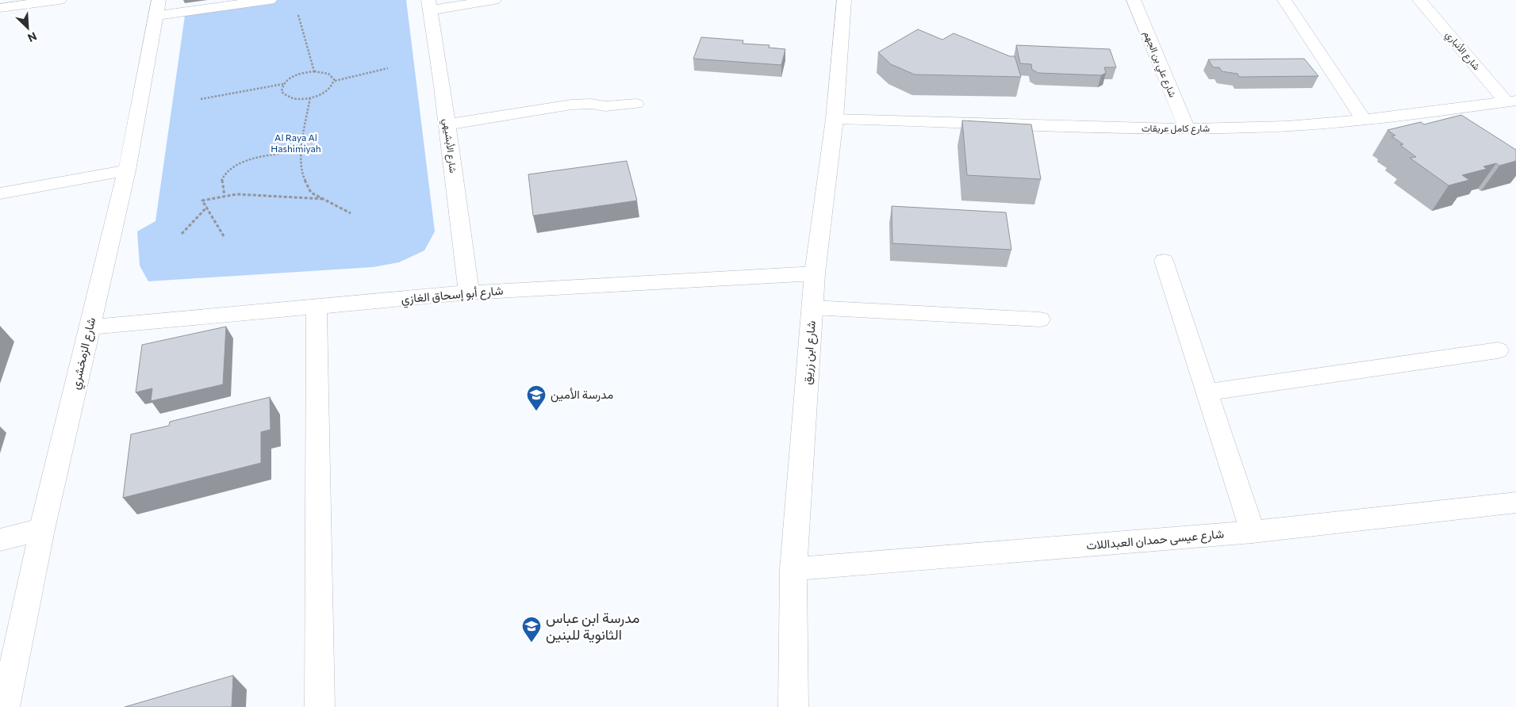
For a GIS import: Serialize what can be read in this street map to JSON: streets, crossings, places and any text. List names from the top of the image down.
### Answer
{
  "streets": {
    "street": [
      "شارع الأنباري",
      "شارع علي بن الجهم",
      "شارع كامل عريقات",
      "شارع الأبشيهي",
      "شارع أبو إسحاق الغازي",
      "شارع ابن زريق",
      "شارع الزمخشري",
      "شارع عيسى حمدان العبداللات"
    ]
  },
  "crossings": [
    ["شارع الأنباري", "شارع كامل عريقات"],
    ["شارع علي بن الجهم", "شارع كامل عريقات"],
    ["شارع كامل عريقات", "شارع ابن زريق"],
    ["شارع الأبشيهي", "شارع أبو إسحاق الغازي"],
    ["شارع أبو إسحاق الغازي", "شارع ابن زريق"],
    ["شارع أبو إسحاق الغازي", "شارع الزمخشري"],
    ["شارع ابن زريق", "شارع عيسى حمدان العبداللات"]
  ],
  "parks": ["Al Raya Al Hashimiyah"],
  "places": {
    "school or university": ["مدرسة الأمين", "مدرسة ابن عباس الثانوية للبنين"]
  },
  "north": "bottom right"
}
